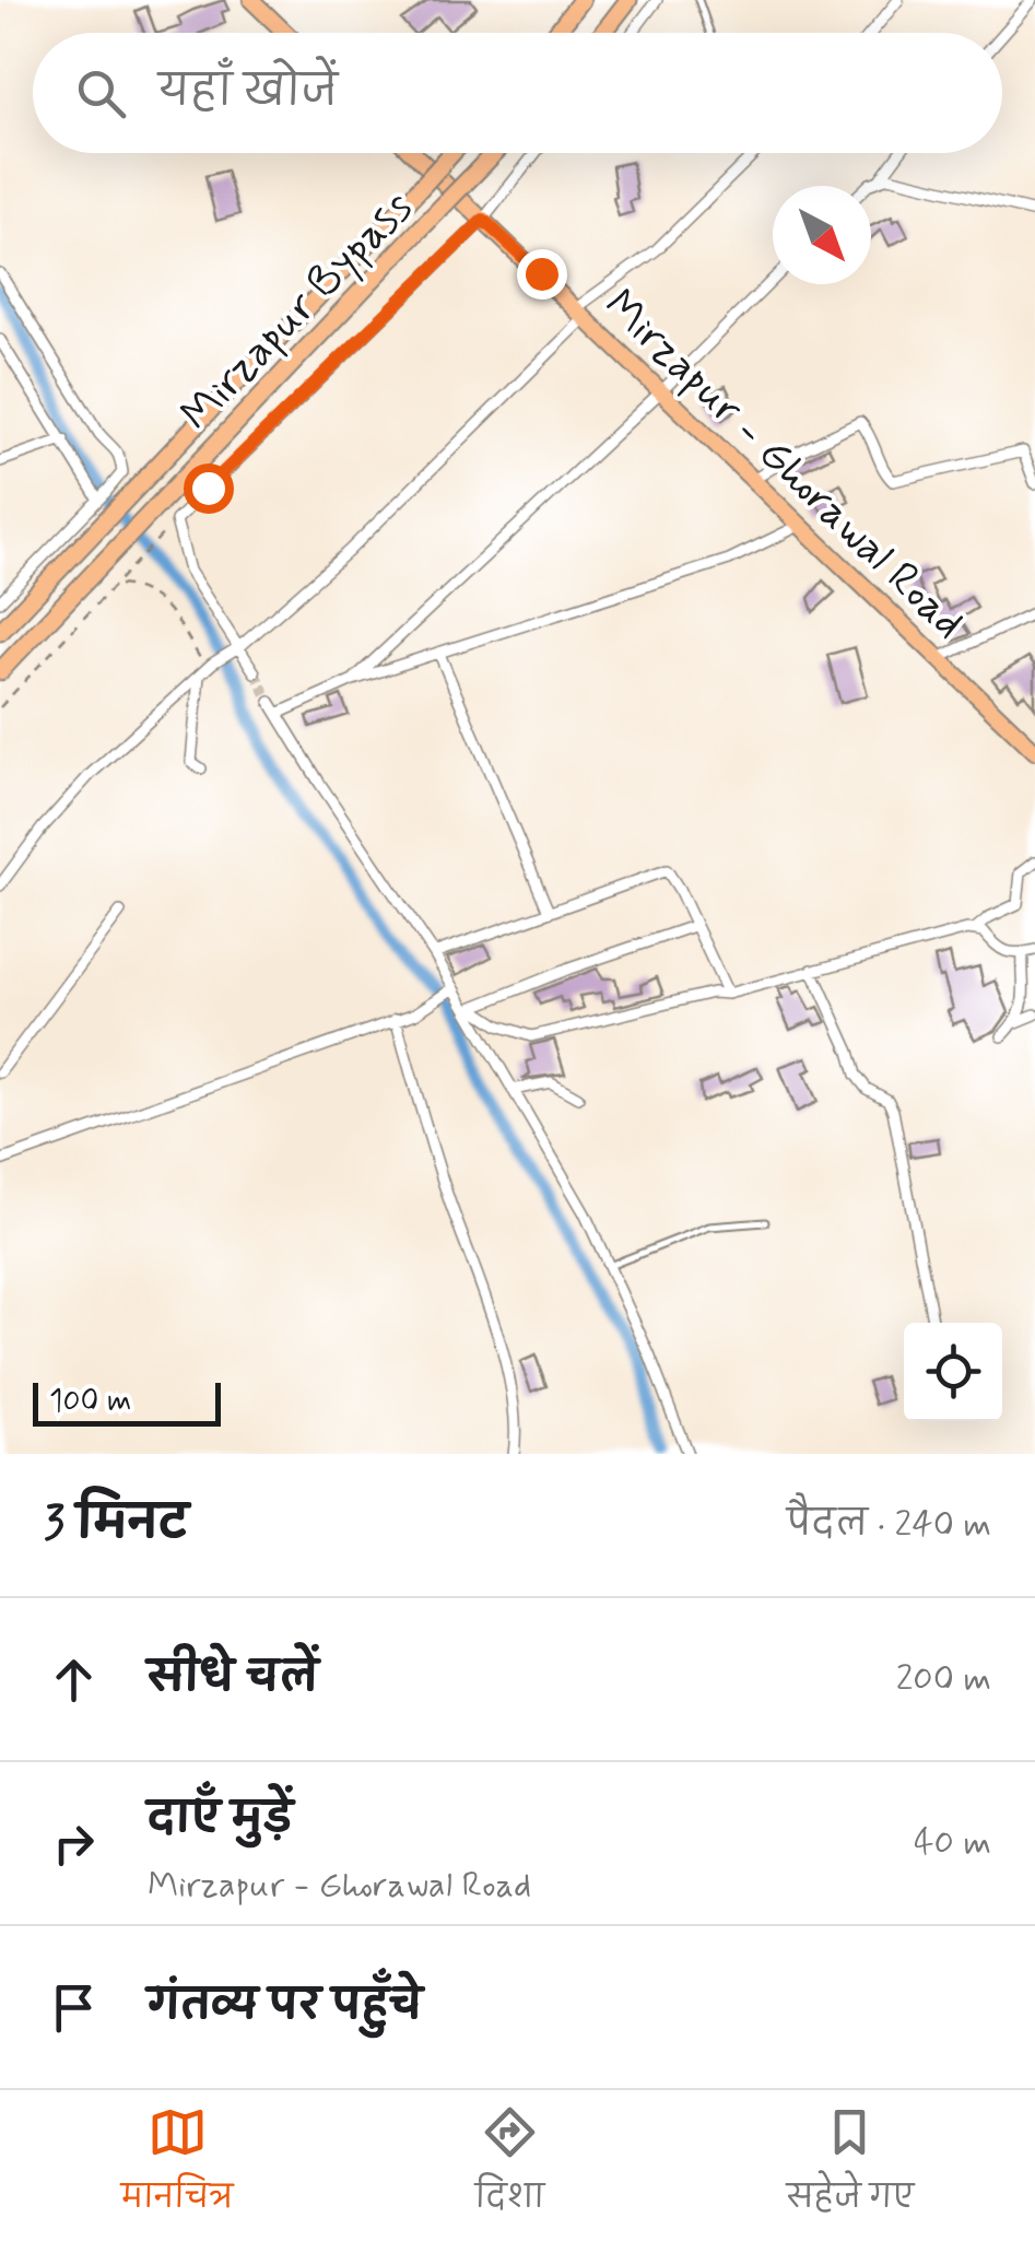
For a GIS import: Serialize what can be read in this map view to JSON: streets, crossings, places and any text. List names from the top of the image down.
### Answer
{
  "streets": {
    "highway": ["Mirzapur Bypass"],
    "main road": ["Mirzapur - Ghorawal Road"]
  },
  "scale_bar": "100 m",
  "north": "bottom right",
  "page": {
    "search": "यहाँ खोजें",
    "scale": "100 m",
    "heading": ["3 मिनट", "पैदल · 240 m"],
    "list": [
      ["सीधे चलें", "200 m"],
      ["दाएँ मुड़ें", "Mirzapur - Ghorawal Road", "40 m"],
      "गंतव्य पर पहुँचे"
    ],
    "nav": ["मानचित्र", "दिशा", "सहेजे गए"]
  }
}
